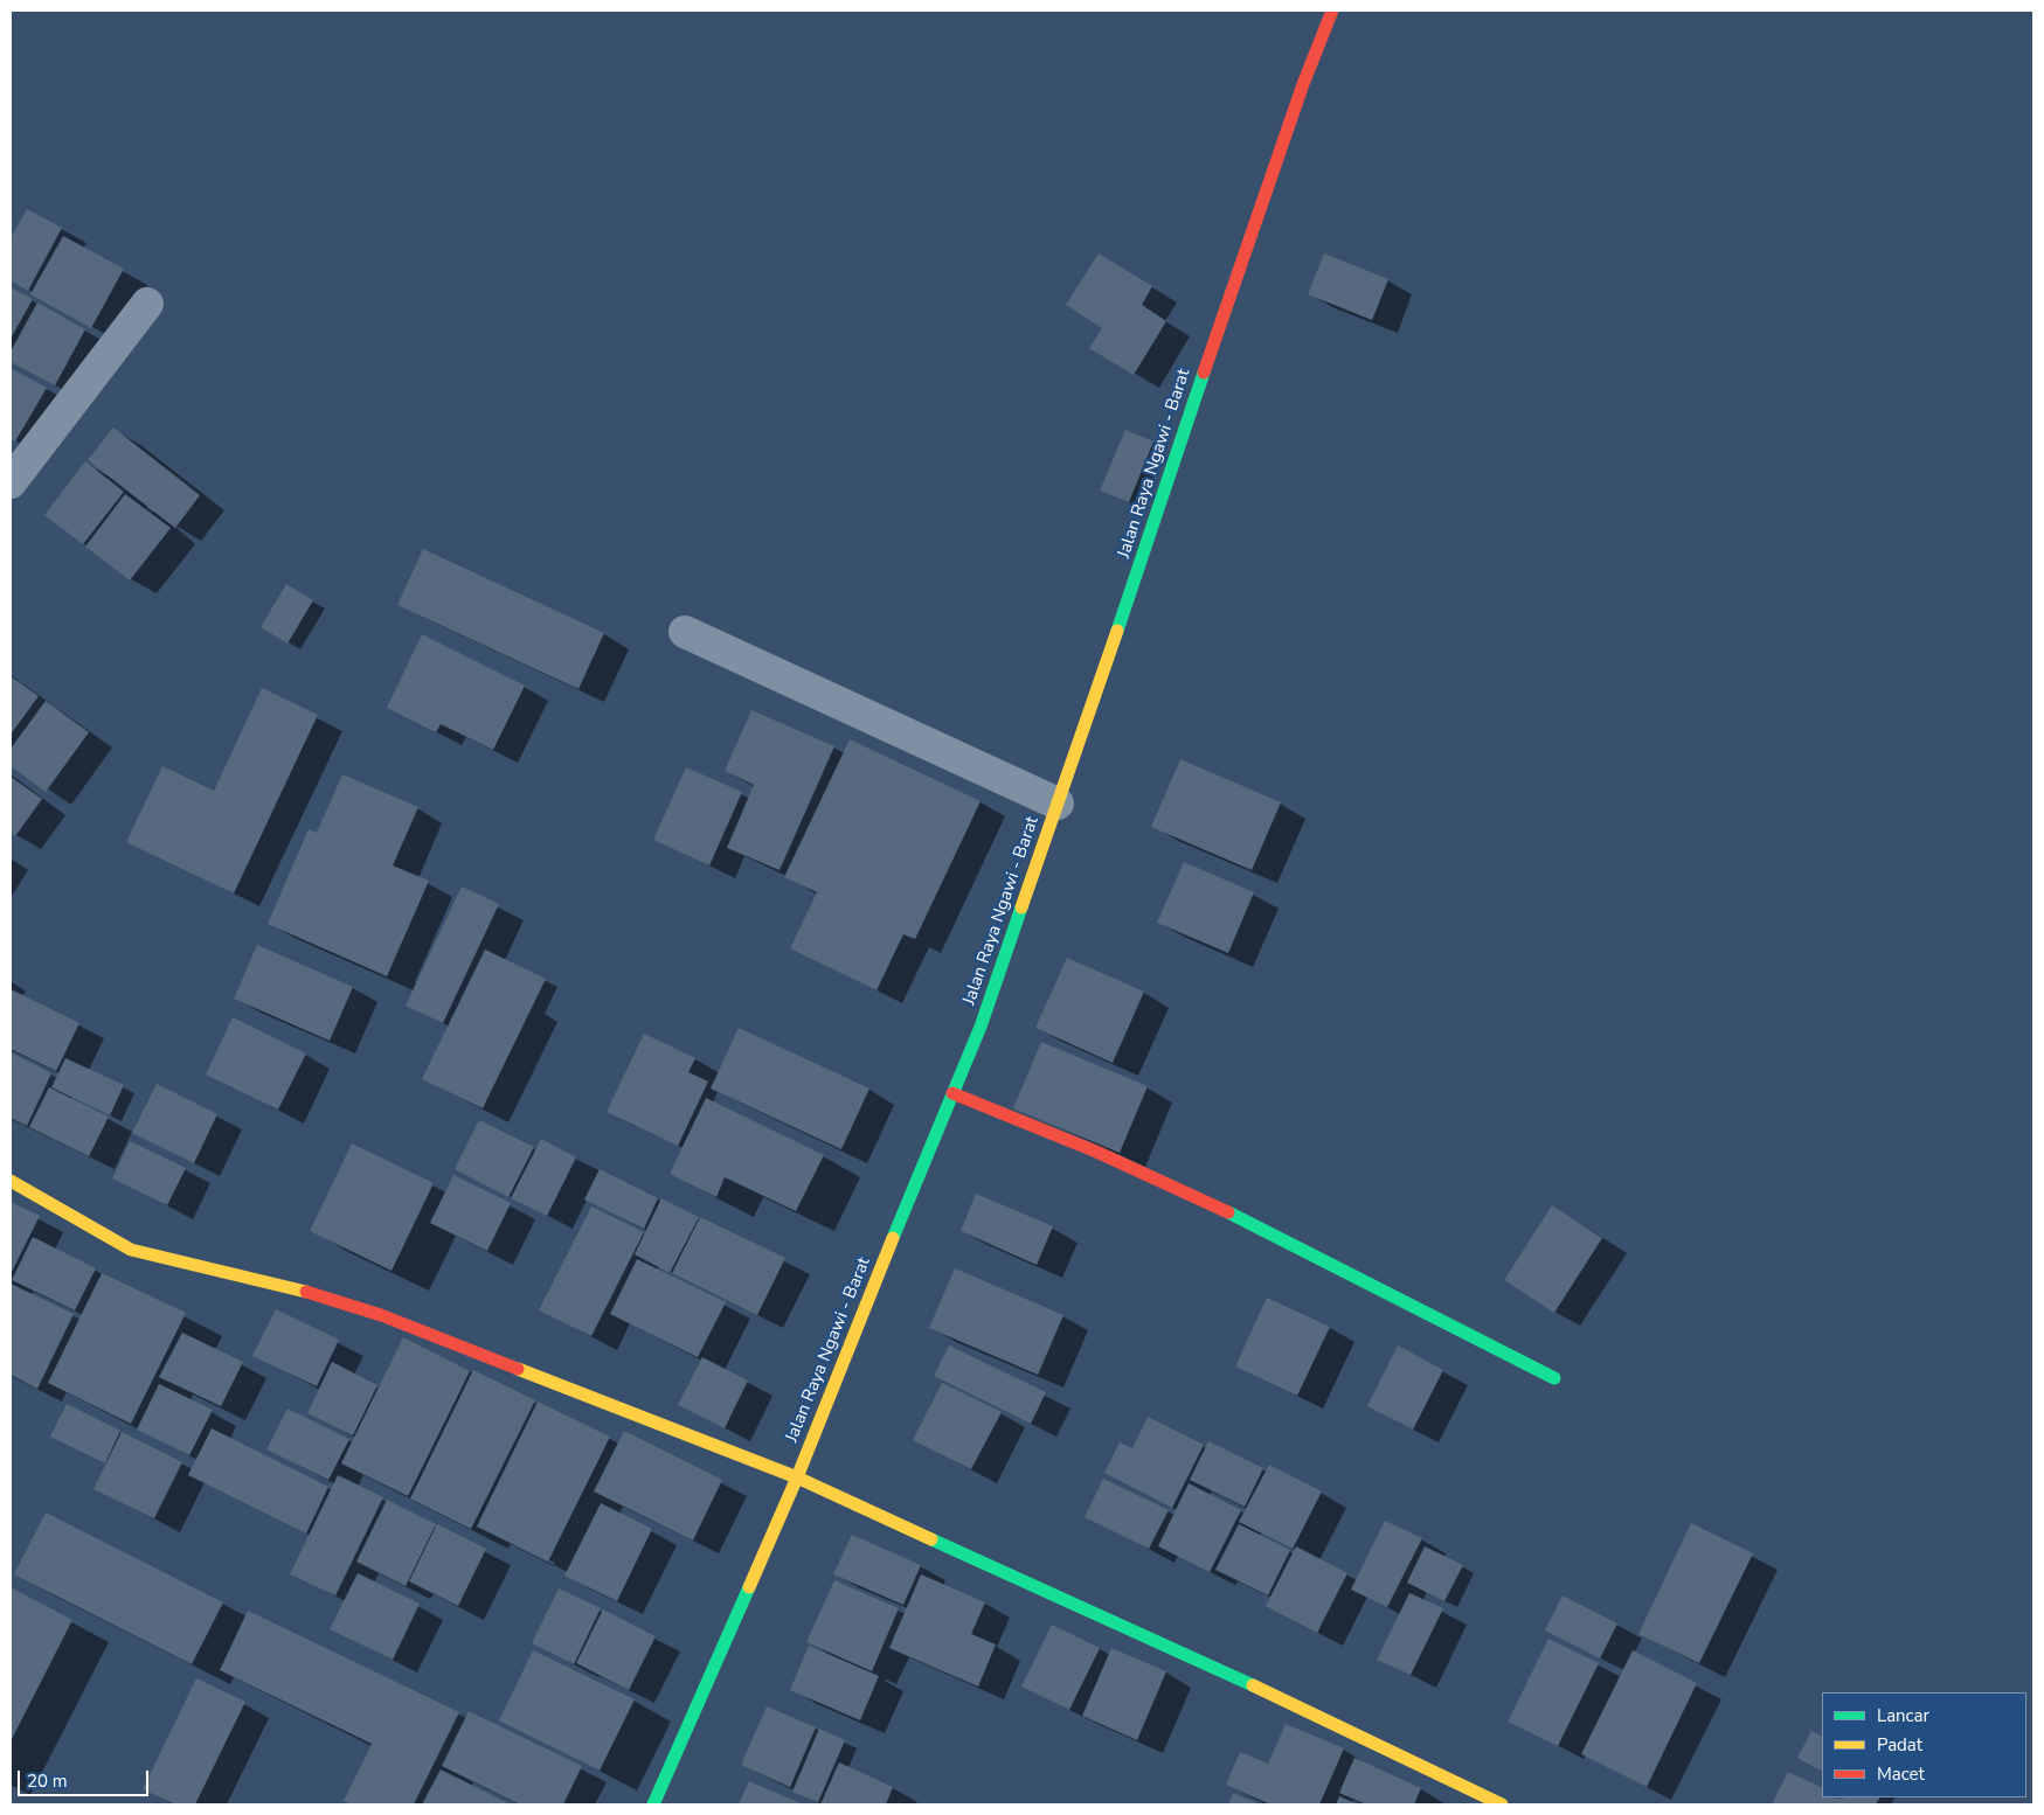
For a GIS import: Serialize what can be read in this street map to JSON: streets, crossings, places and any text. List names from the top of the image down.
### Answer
{
  "streets": {
    "street": ["Jalan Raya Ngawi - Barat"]
  },
  "legend": ["Lancar", "Padat", "Macet"],
  "scale_bar": "20 m"
}
